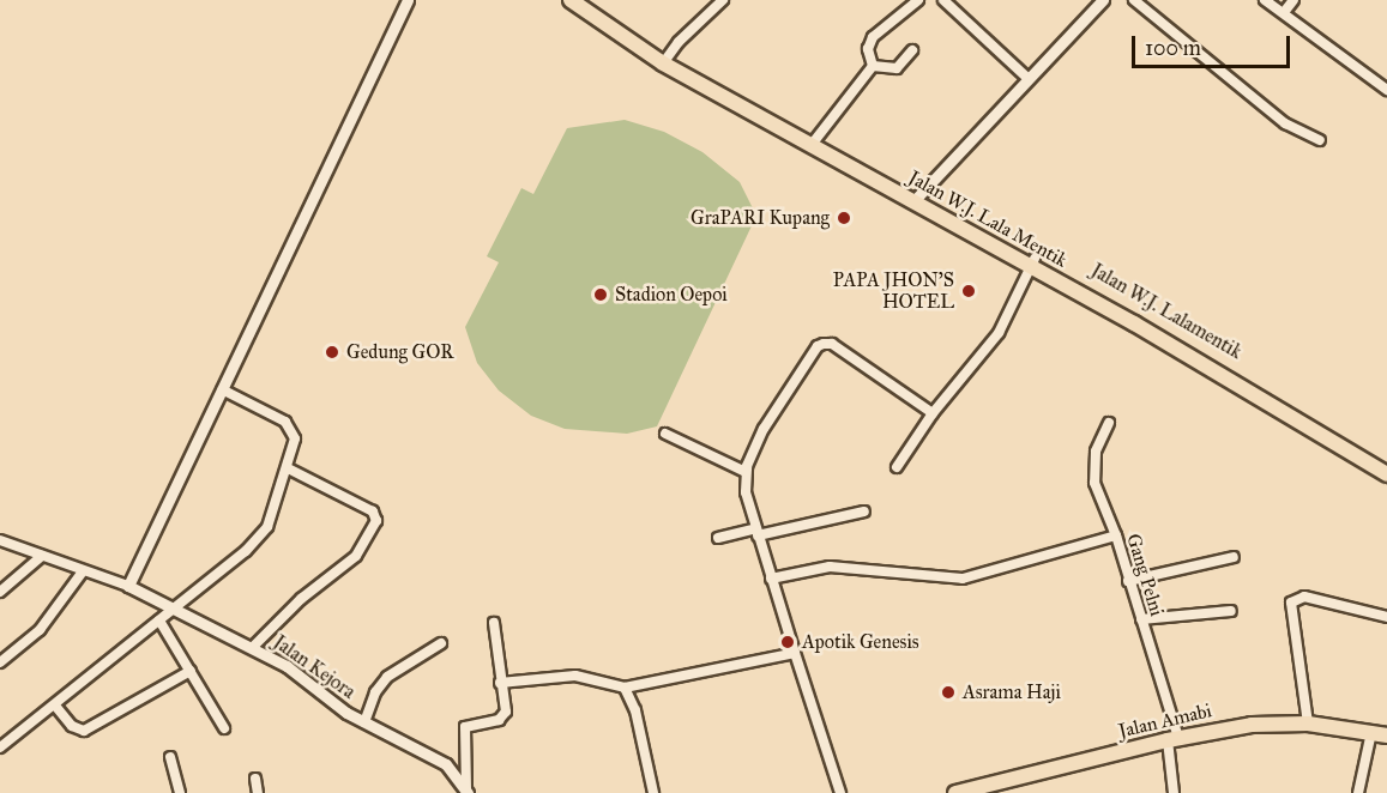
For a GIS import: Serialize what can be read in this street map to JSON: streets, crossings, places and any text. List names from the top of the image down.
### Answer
{
  "streets": {
    "main road": ["Jalan W.J. Lala Mentik", "Jalan Amabi"],
    "street": ["Gang Pelni", "Jalan Kejora"]
  },
  "crossings": [
    ["Gang Pelni", "Jalan Amabi"]
  ],
  "places": [
    "GraPARI Kupang",
    "PAPA JHON'S HOTEL",
    "Stadion Oepoi",
    "Gedung GOR",
    "Apotik Genesis",
    "Asrama Haji"
  ],
  "scale_bar": "100 m"
}
